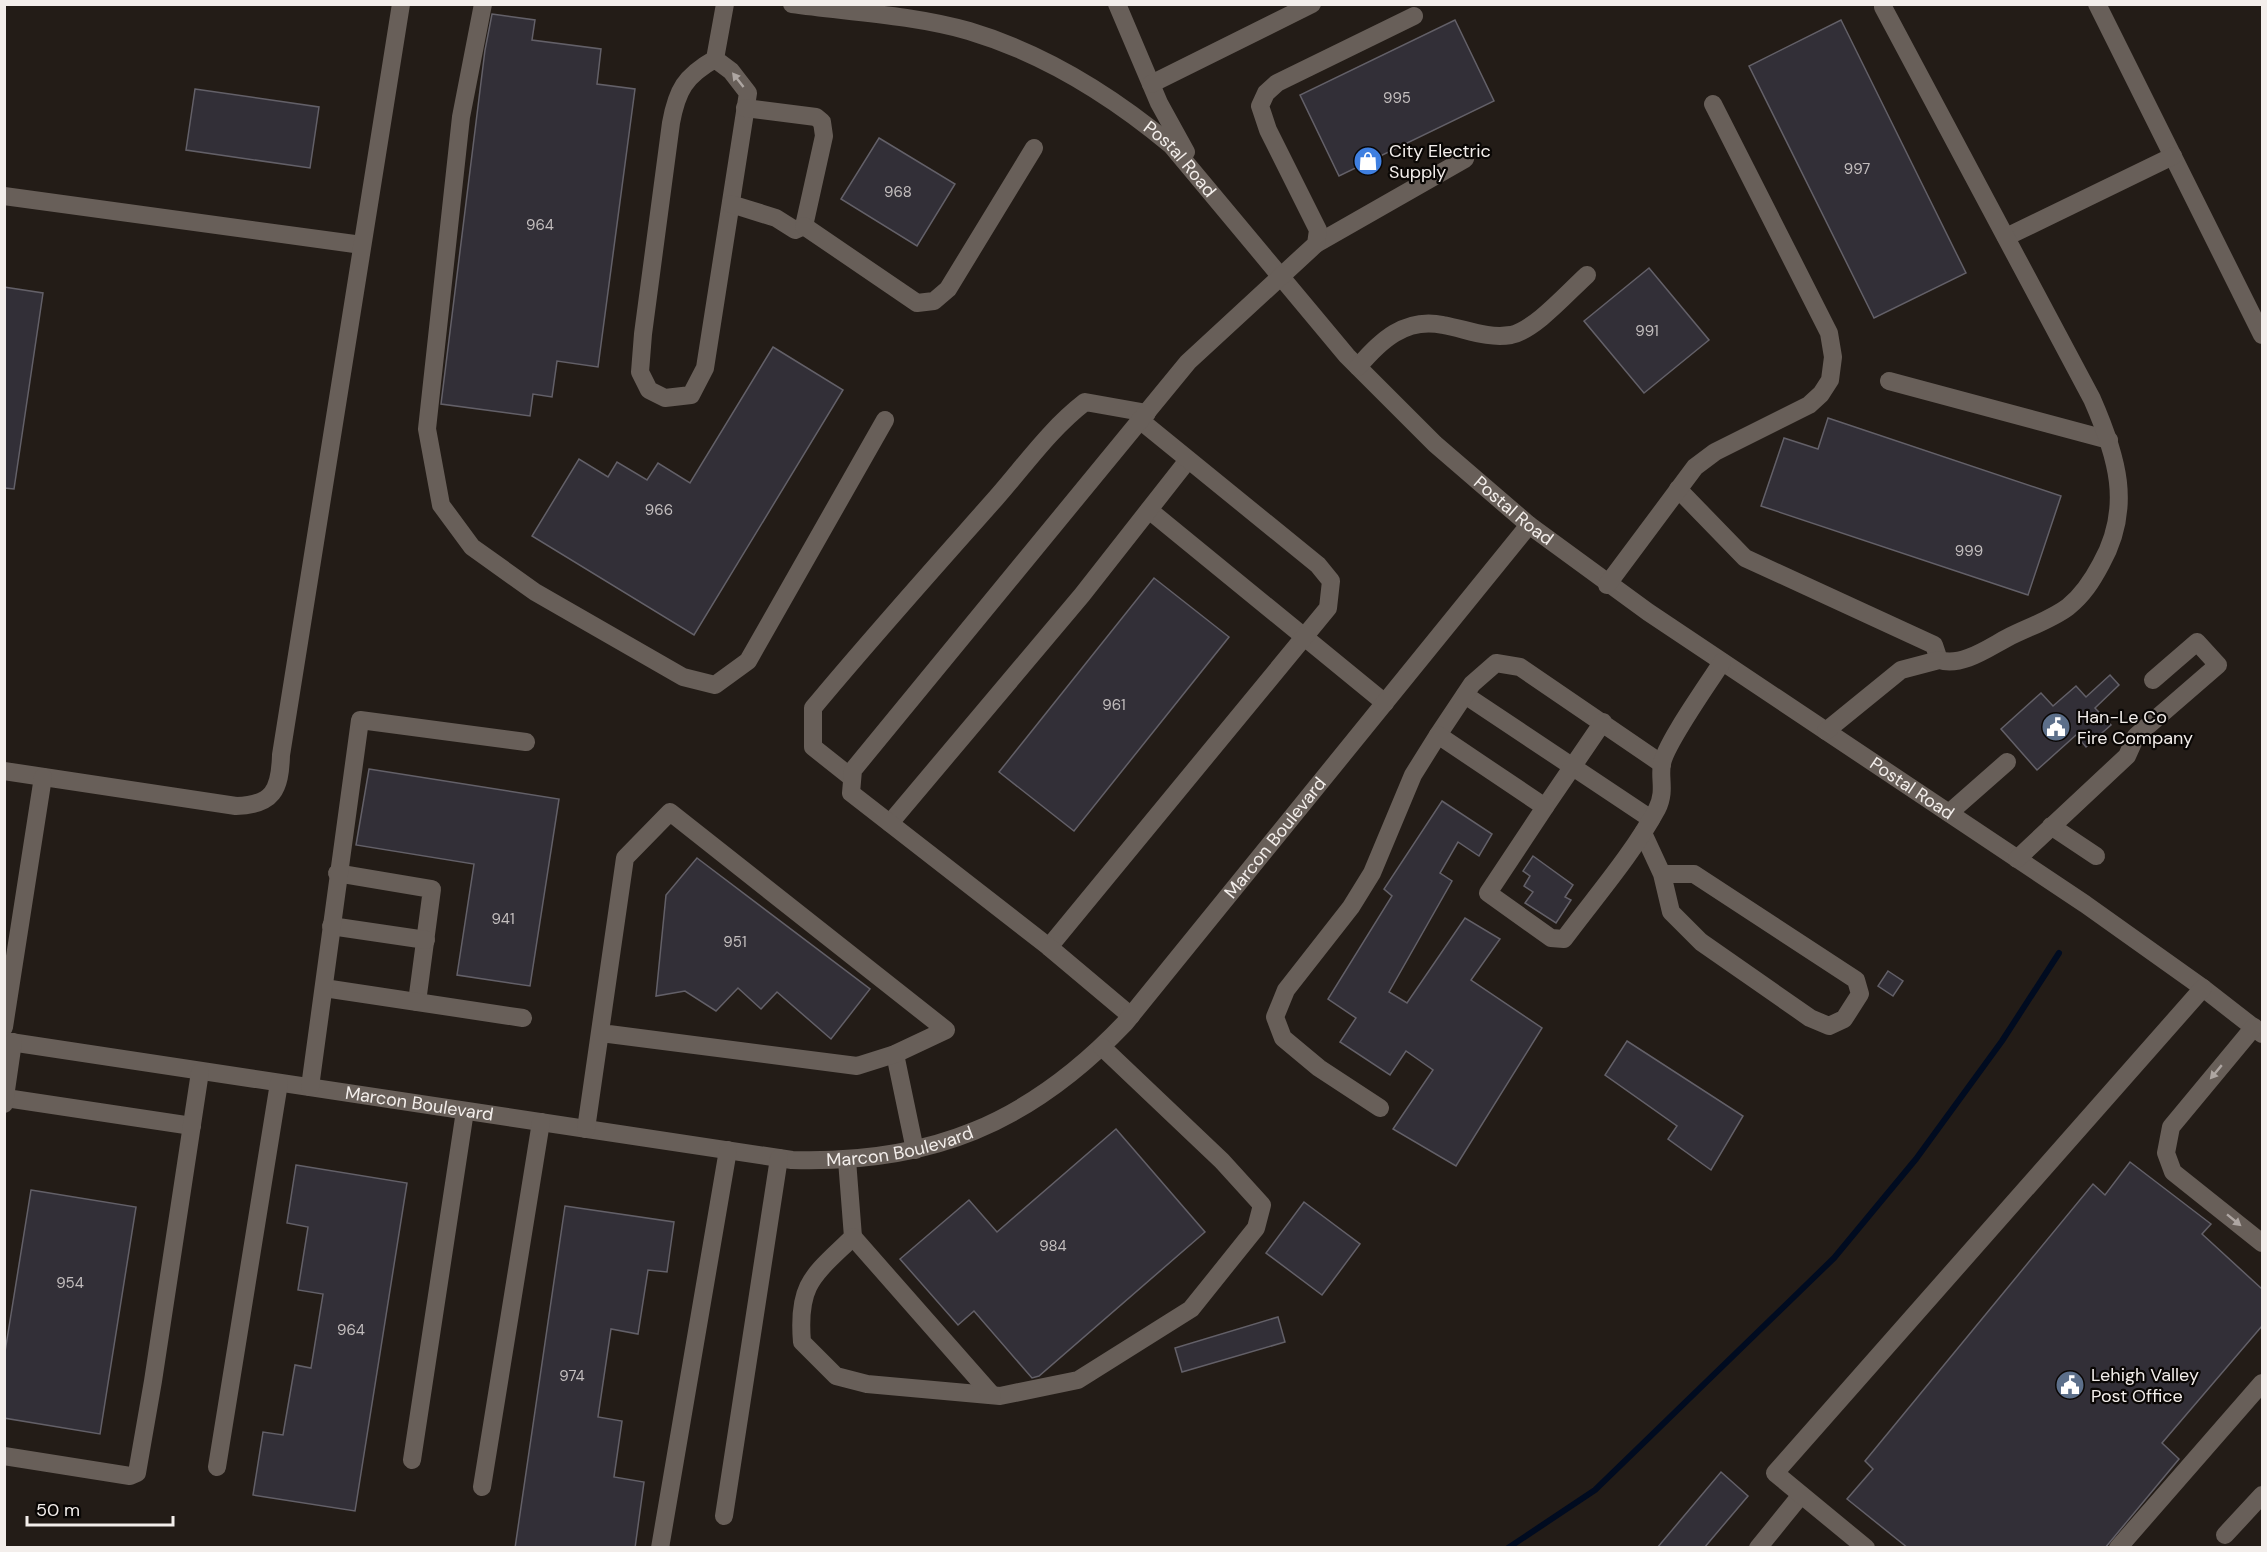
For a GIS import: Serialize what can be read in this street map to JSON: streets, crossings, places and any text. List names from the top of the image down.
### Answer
{
  "streets": {
    "street": ["Postal Road", "Marcon Boulevard"]
  },
  "crossings": [
    ["Postal Road", "Marcon Boulevard"]
  ],
  "places": {
    "shop": ["City Electric Supply"],
    "public building": ["Han-Le Co Fire Company", "Lehigh Valley Post Office"]
  },
  "house_numbers": [
    "995",
    "997",
    "968",
    "964",
    "991",
    "966",
    "999",
    "961",
    "941",
    "951",
    "984",
    "954",
    "964",
    "974"
  ],
  "scale_bar": "50 m"
}
